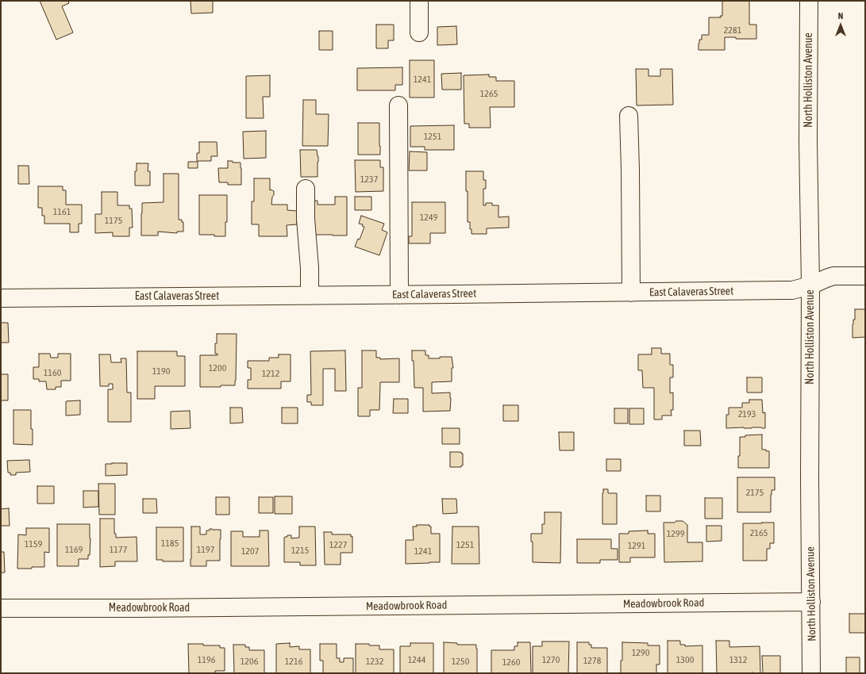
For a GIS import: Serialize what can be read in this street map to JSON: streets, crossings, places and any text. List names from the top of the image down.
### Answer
{
  "streets": {
    "street": ["North Holliston Avenue", "East Calaveras Street", "Meadowbrook Road"]
  },
  "crossings": [
    ["North Holliston Avenue", "East Calaveras Street"],
    ["North Holliston Avenue", "Meadowbrook Road"]
  ],
  "house_numbers": [
    "2281",
    "1241",
    "1265",
    "1251",
    "1237",
    "1161",
    "1249",
    "1175",
    "1200",
    "1190",
    "1160",
    "1212",
    "2193",
    "2175",
    "2165",
    "1299",
    "1185",
    "1159",
    "1227",
    "1251",
    "1291",
    "1169",
    "1177",
    "1197",
    "1215",
    "1207",
    "1241",
    "1290",
    "1196",
    "1244",
    "1270",
    "1300",
    "1312",
    "1278",
    "1206",
    "1216",
    "1232",
    "1250",
    "1260"
  ],
  "north": "top"
}
